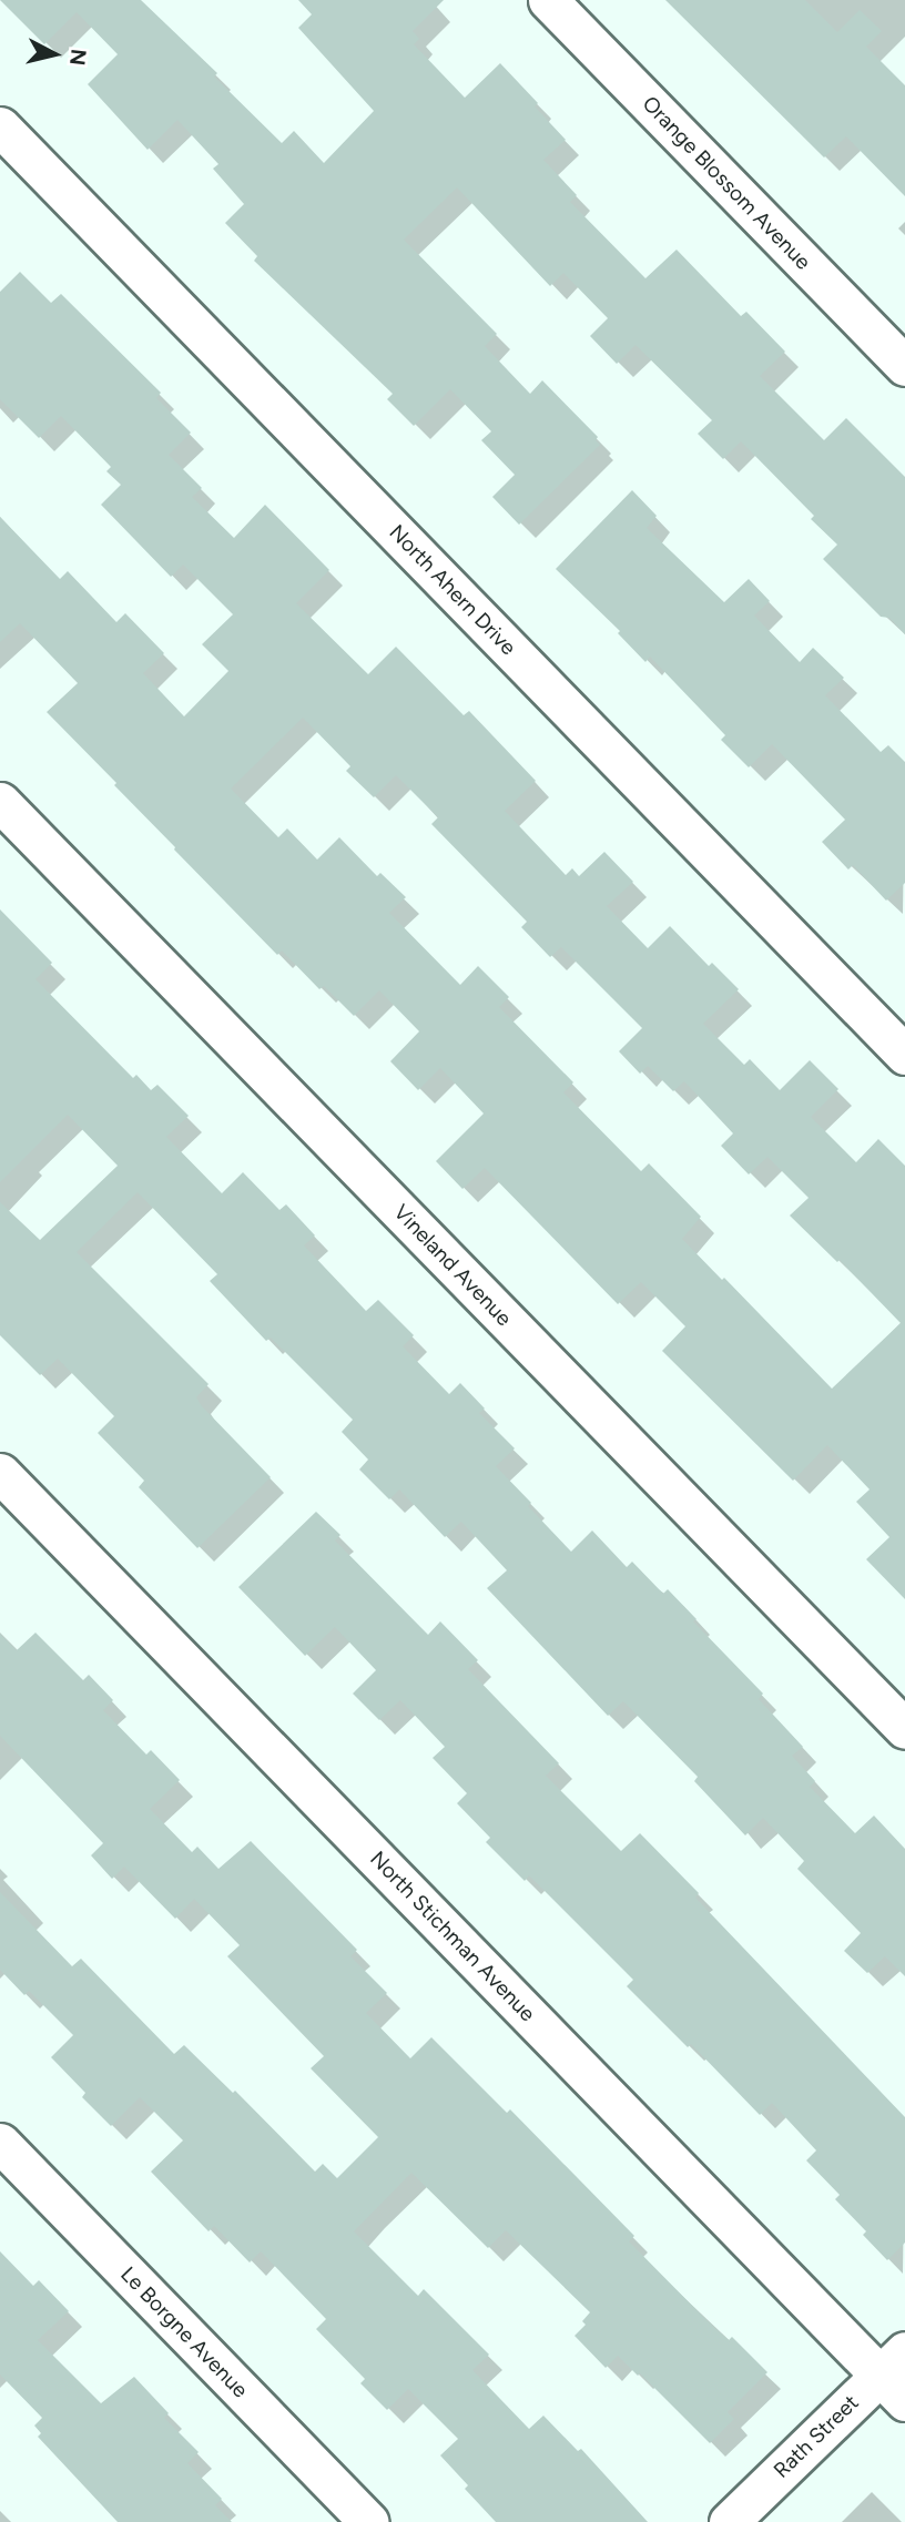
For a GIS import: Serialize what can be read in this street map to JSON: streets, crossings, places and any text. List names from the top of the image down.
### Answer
{
  "streets": {
    "street": [
      "Orange Blossom Avenue",
      "North Ahern Drive",
      "Vineland Avenue",
      "North Stichman Avenue",
      "Le Borgne Avenue",
      "Rath Street"
    ]
  },
  "crossings": [
    ["North Stichman Avenue", "Rath Street"]
  ],
  "north": "right"
}
